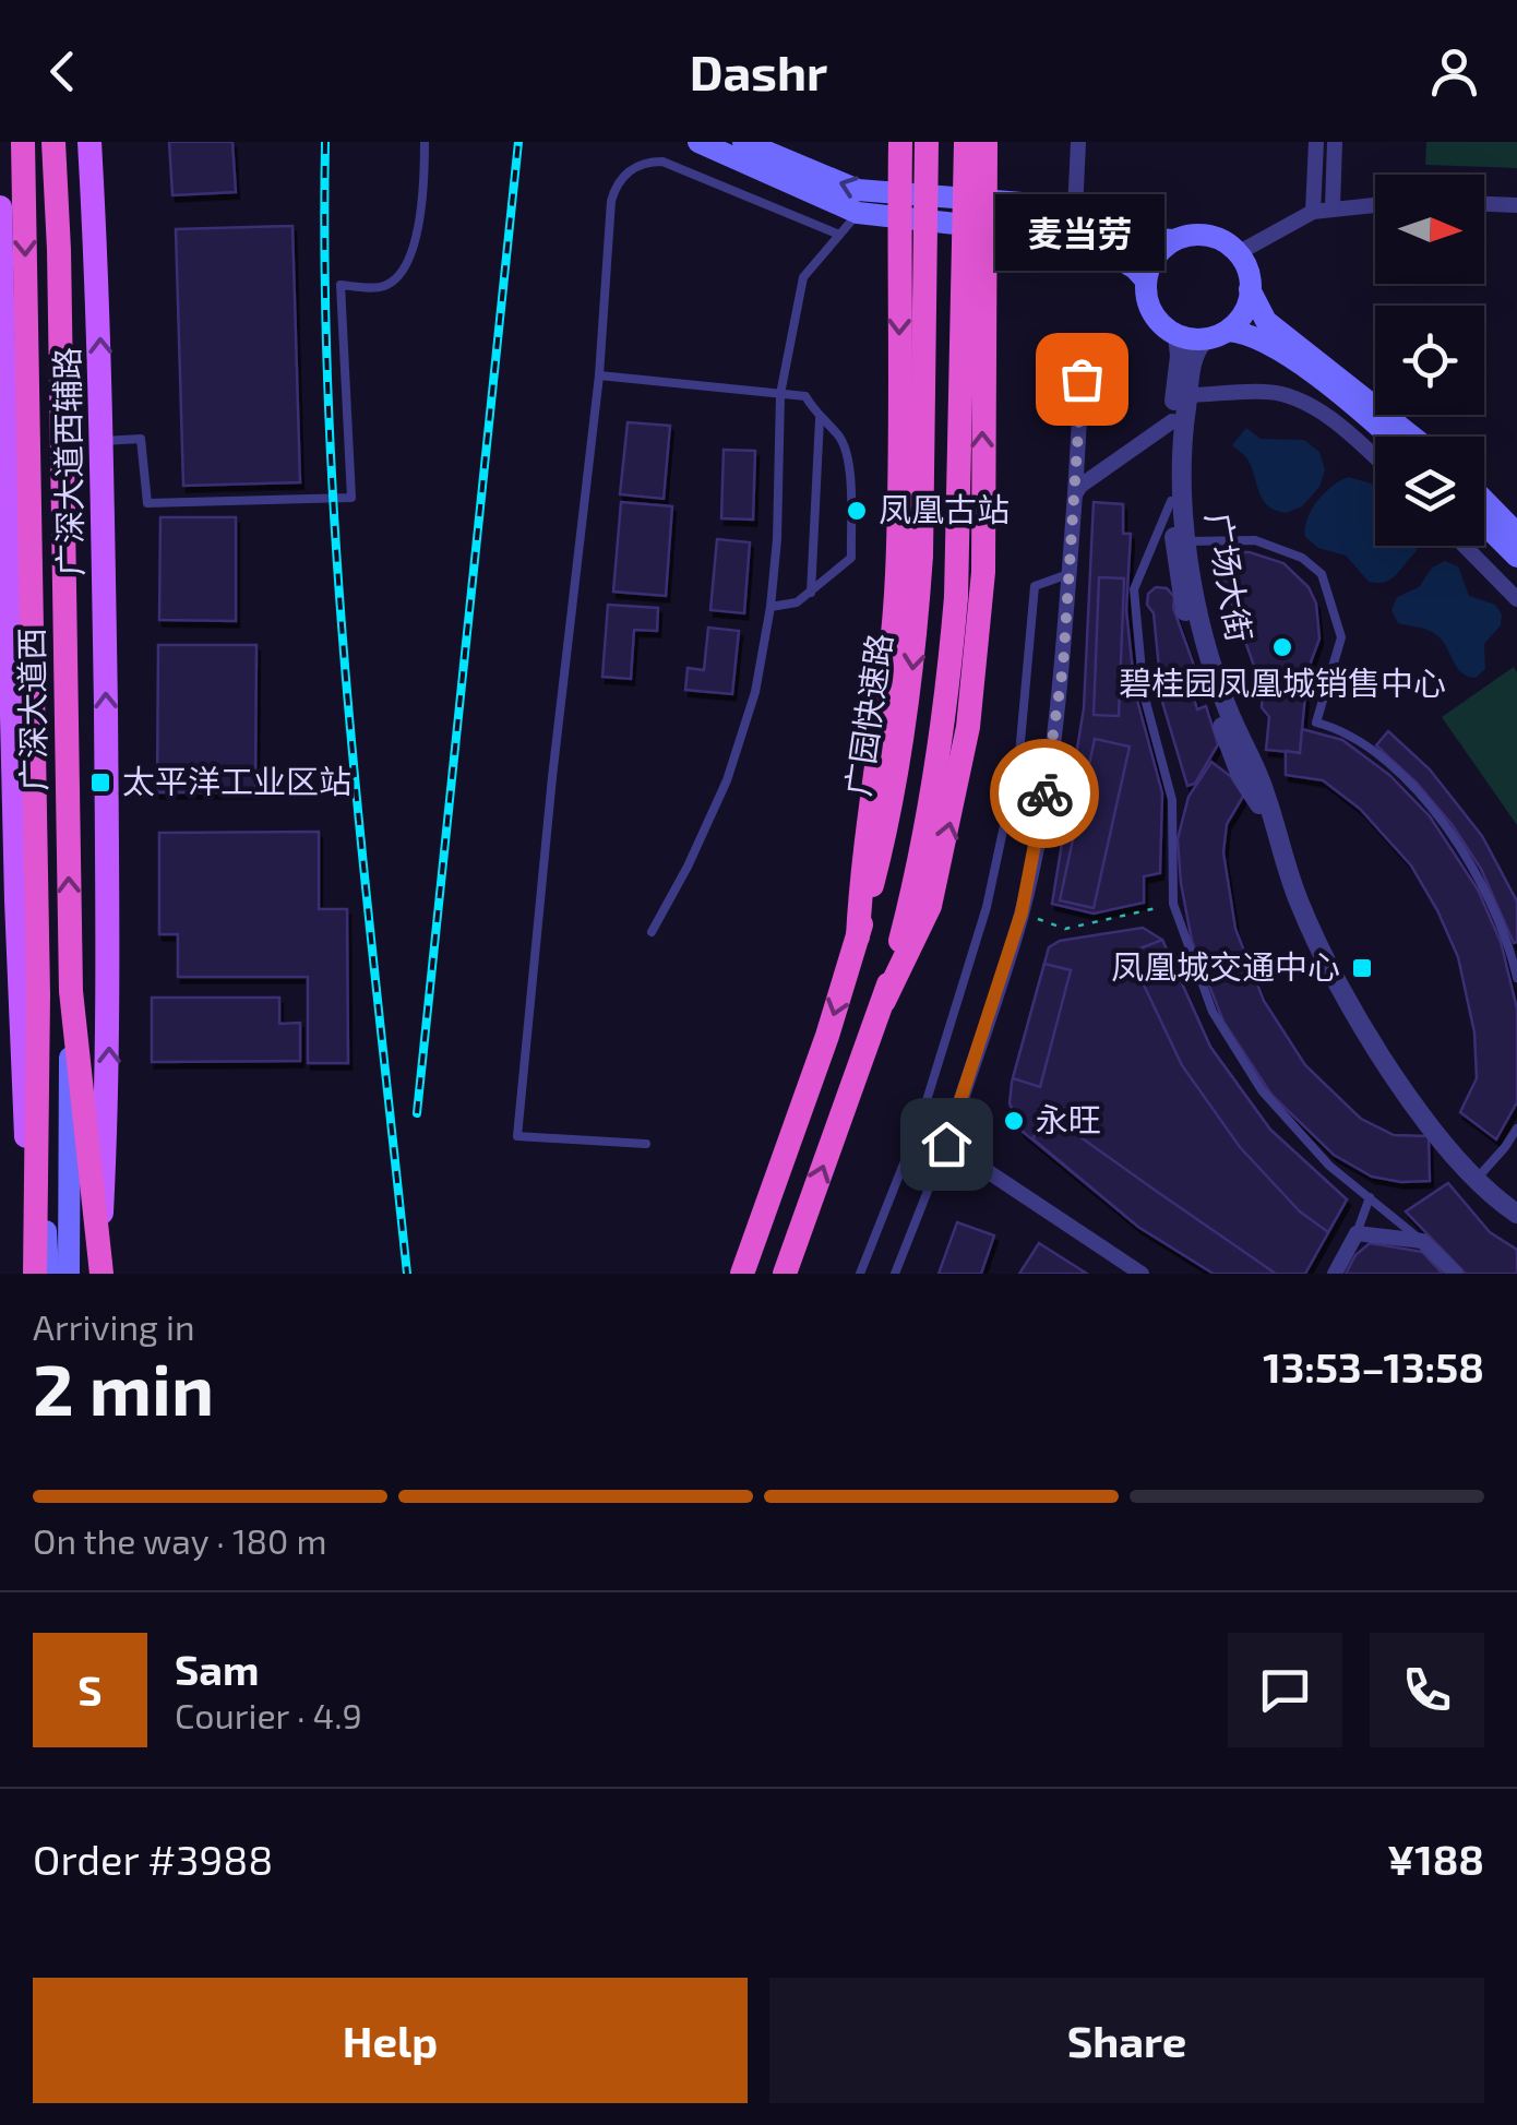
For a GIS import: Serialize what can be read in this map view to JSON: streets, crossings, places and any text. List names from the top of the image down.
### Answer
{
  "streets": {
    "highway": ["广深大道西", "广园快速路"],
    "main road": ["广深大道西辅路"],
    "street": ["广场大街"]
  },
  "crossings": [
    ["广深大道西辅路", "广深大道西"]
  ],
  "places": {
    "other": [
      "麦当劳",
      "凤凰古站",
      "碧桂园凤凰城销售中心",
      "永旺"
    ],
    "transit": ["太平洋工业区站", "凤凰城交通中心"]
  },
  "north": "right",
  "page": {
    "header": "Dashr",
    "bubble": "麦当劳",
    "heading": ["2 min", "Arriving in", "13:53–13:58"],
    "panel": [
      "Sam",
      "Courier · 4.9",
      "Order #3988",
      "¥188"
    ],
    "bar": "On the way · 180 m",
    "round": "S",
    "buttons": ["Help", "Share"]
  }
}
